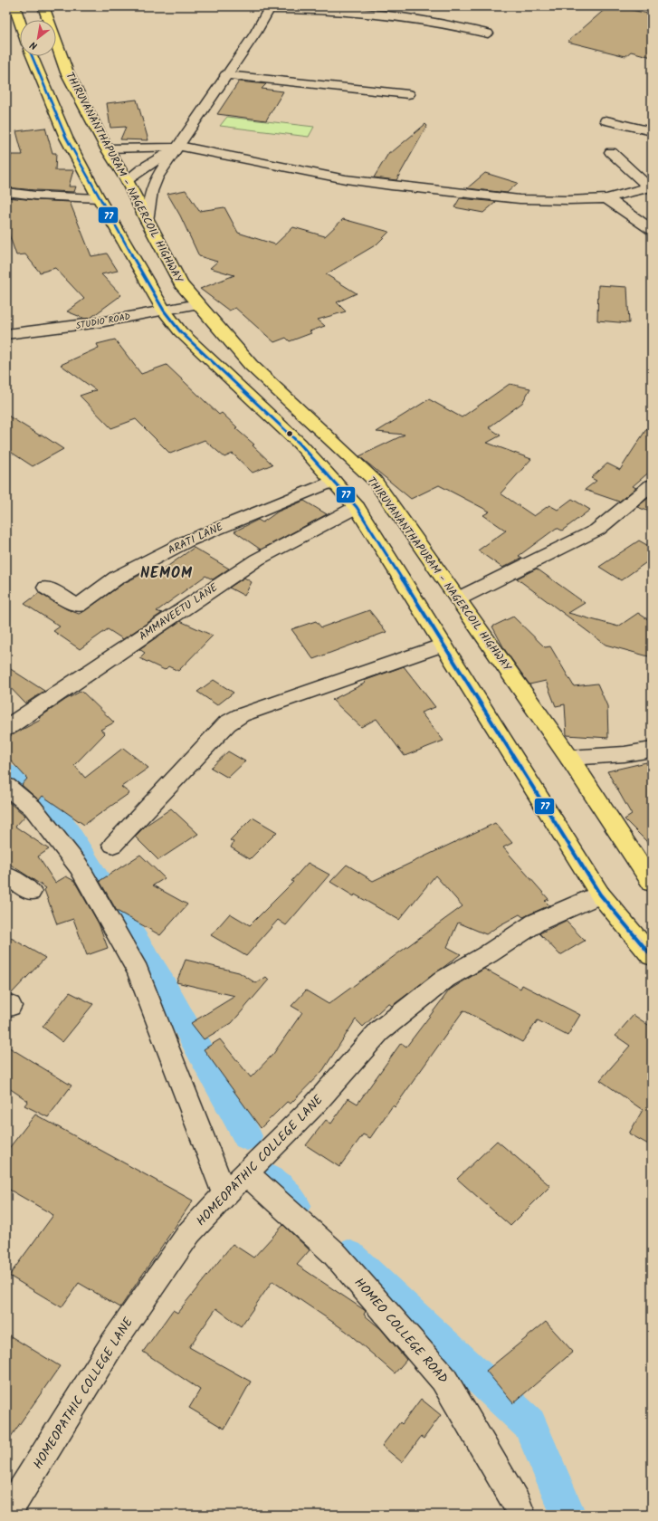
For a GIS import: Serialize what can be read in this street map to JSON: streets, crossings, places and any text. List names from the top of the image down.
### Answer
{
  "streets": {
    "main road": ["THIRUVANANTHAPURAM - NAGERCOIL HIGHWAY"],
    "street": [
      "STUDIO ROAD",
      "ARATI LANE",
      "AMMAVEETU LANE",
      "HOMEOPATHIC COLLEGE LANE",
      "HOMEO COLLEGE ROAD"
    ]
  },
  "crossings": [
    ["THIRUVANANTHAPURAM - NAGERCOIL HIGHWAY", "STUDIO ROAD"],
    ["THIRUVANANTHAPURAM - NAGERCOIL HIGHWAY", "ARATI LANE"],
    ["THIRUVANANTHAPURAM - NAGERCOIL HIGHWAY", "AMMAVEETU LANE"],
    ["THIRUVANANTHAPURAM - NAGERCOIL HIGHWAY", "HOMEOPATHIC COLLEGE LANE"],
    ["HOMEOPATHIC COLLEGE LANE", "HOMEO COLLEGE ROAD"]
  ],
  "districts": ["NEMOM"],
  "lines": ["transit line 77"],
  "north": "bottom left"
}
